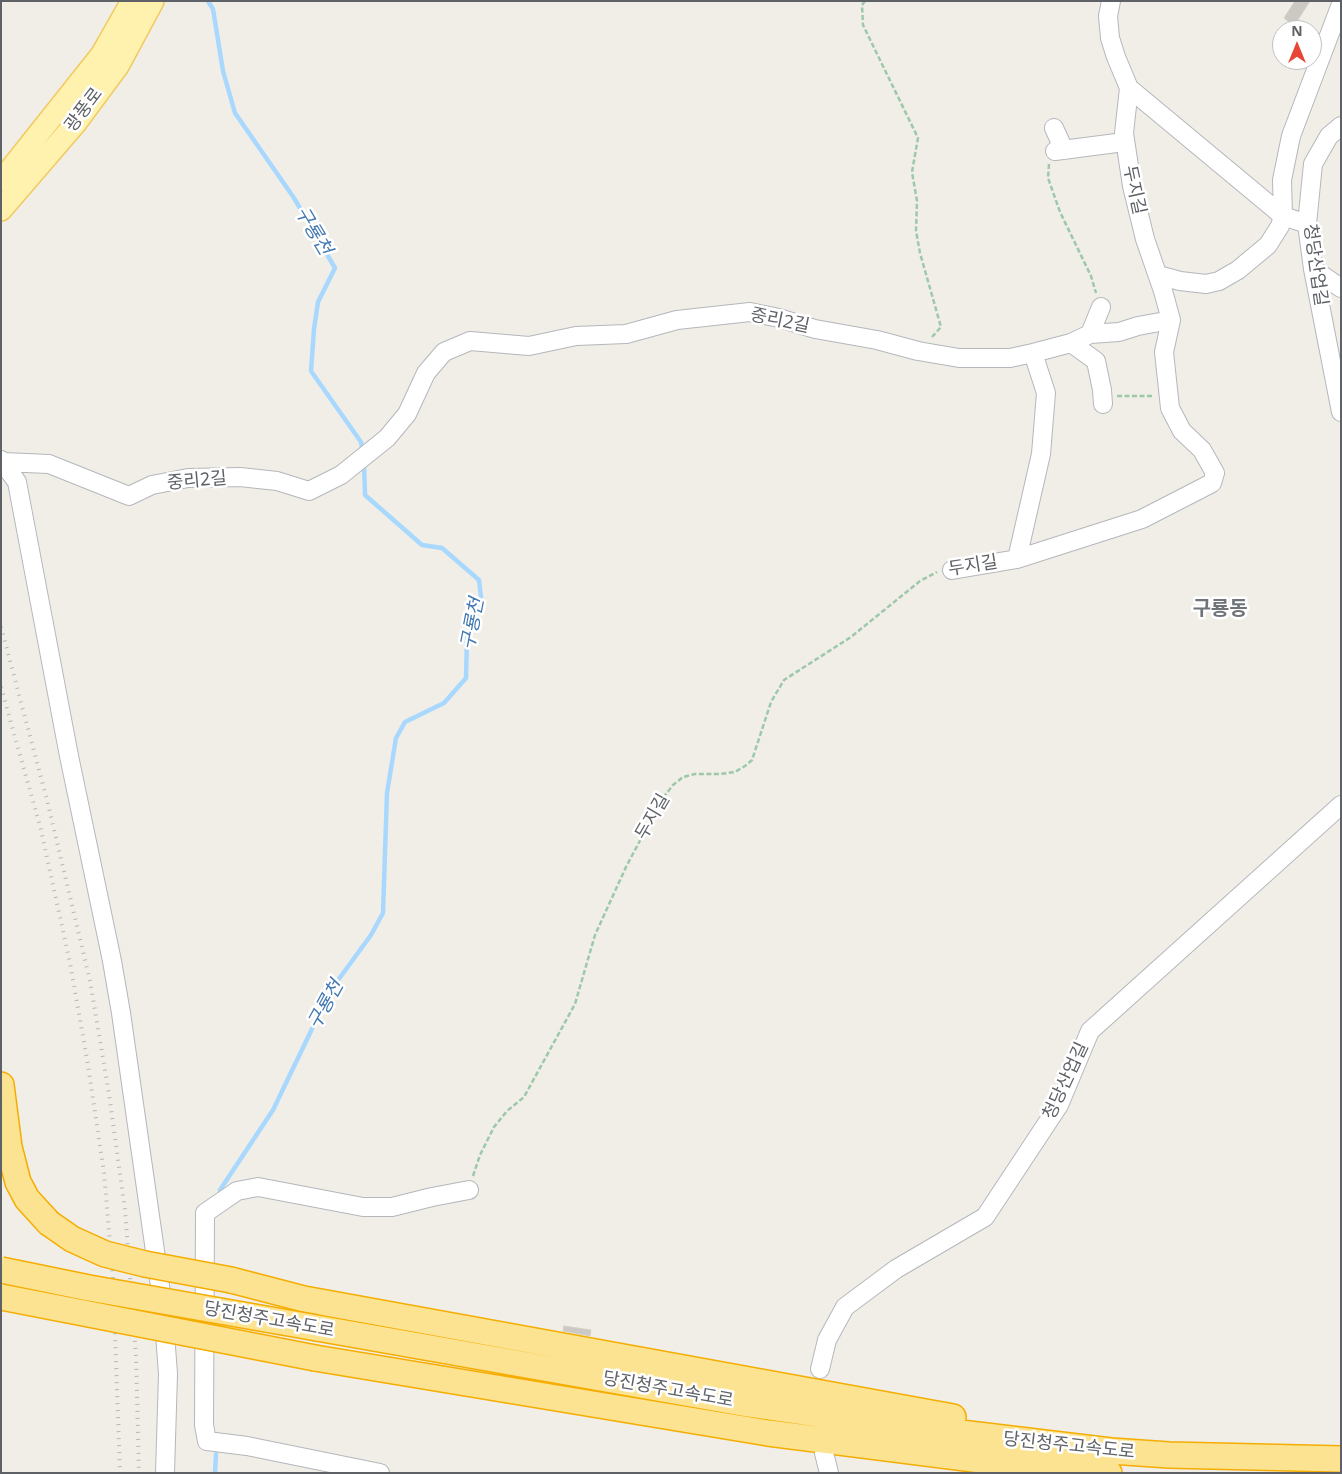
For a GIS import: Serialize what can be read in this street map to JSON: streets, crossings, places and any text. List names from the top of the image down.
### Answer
{
  "streets": {
    "highway": ["당진청주고속도로"],
    "main road": ["광풍로"],
    "street": ["두지길", "청당산업길", "중리2길"]
  },
  "crossings": [
    ["두지길", "중리2길"]
  ],
  "districts": ["구룡동"],
  "water": ["구룡천"],
  "north": "top"
}
